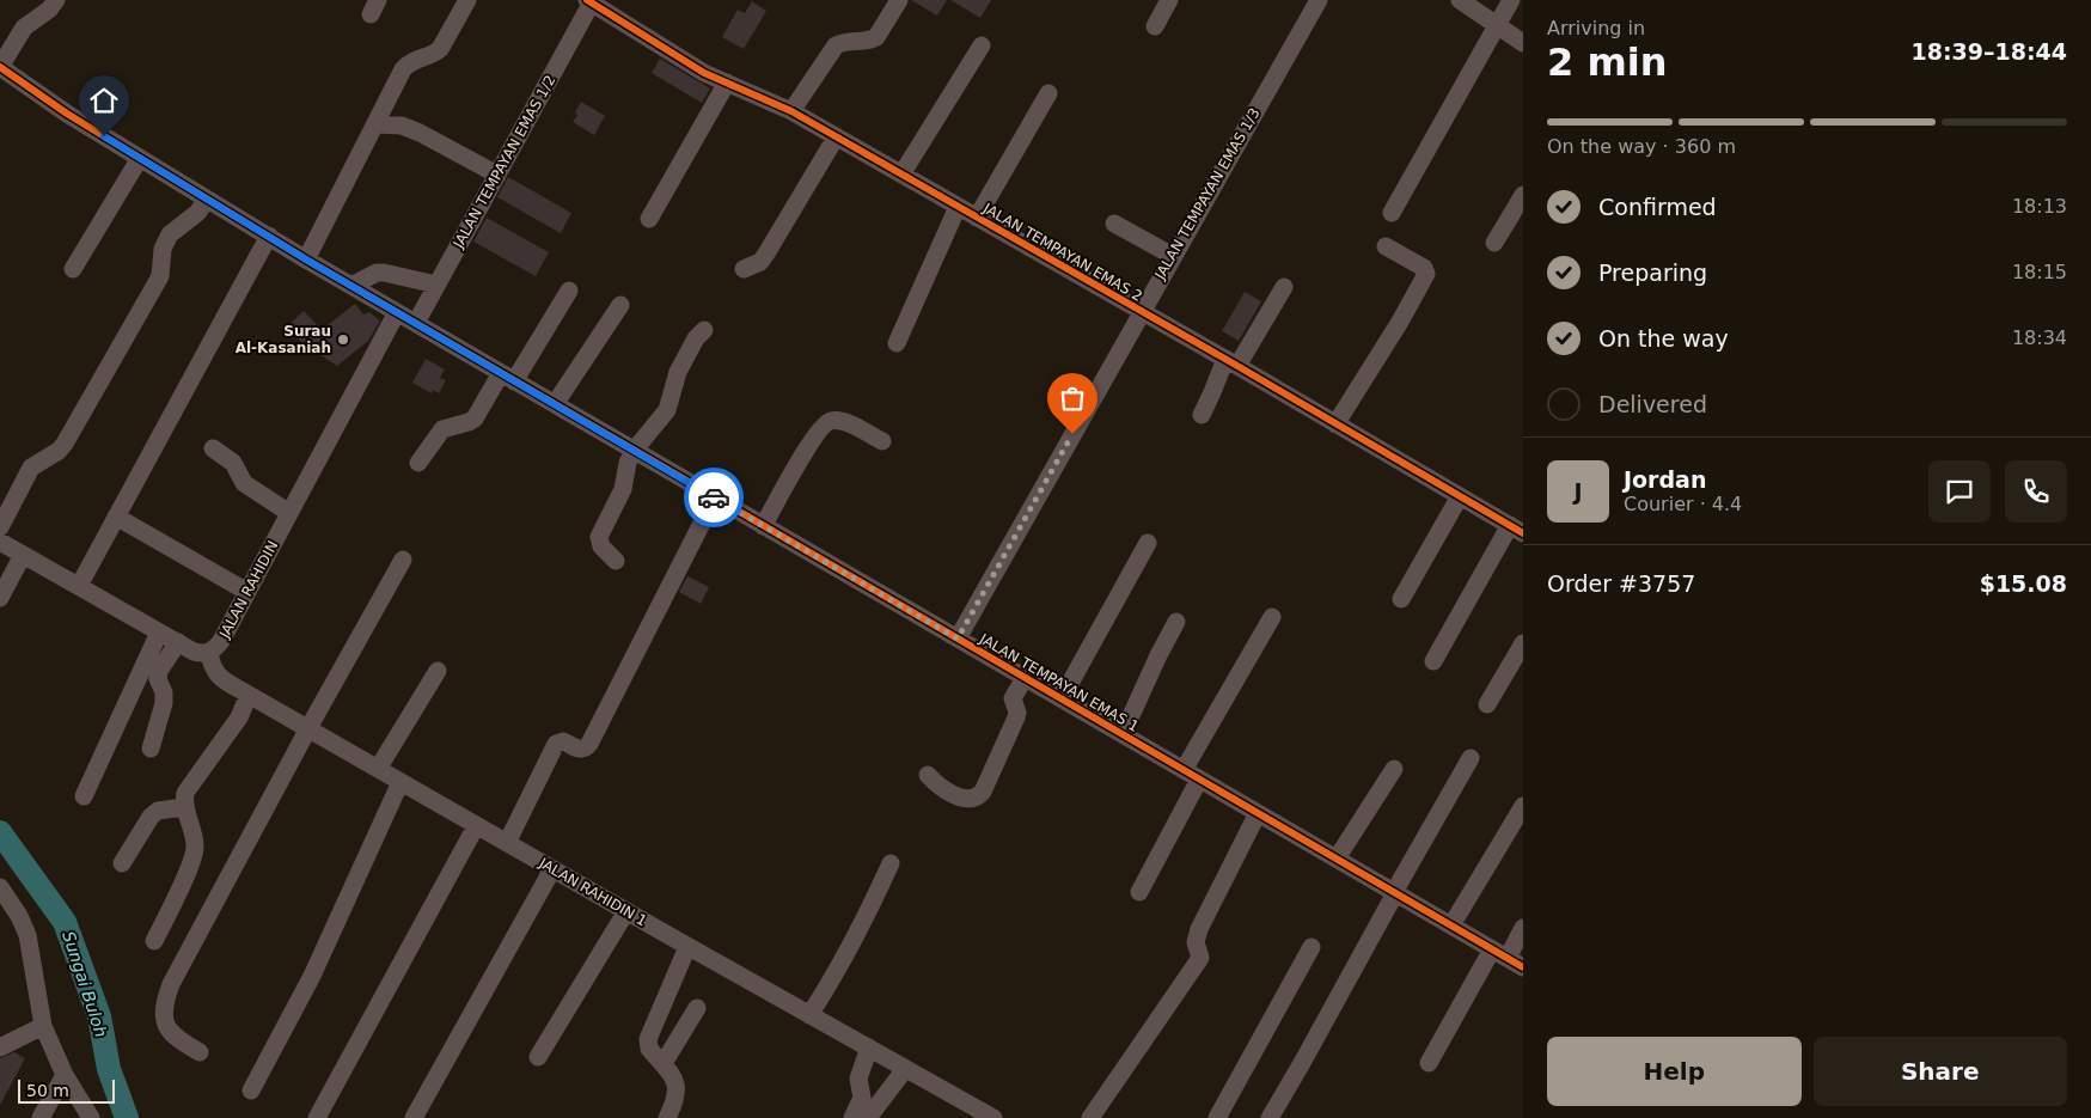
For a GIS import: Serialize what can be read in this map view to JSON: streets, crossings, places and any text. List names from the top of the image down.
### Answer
{
  "streets": {
    "street": [
      "JALAN TEMPAYAN EMAS 1/2",
      "JALAN TEMPAYAN EMAS 1/3",
      "JALAN TEMPAYAN EMAS 2",
      "JALAN RAHIDIN",
      "JALAN TEMPAYAN EMAS 1",
      "JALAN RAHIDIN 1"
    ]
  },
  "crossings": [
    ["JALAN TEMPAYAN EMAS 1/2", "JALAN TEMPAYAN EMAS 2"],
    ["JALAN TEMPAYAN EMAS 1/2", "JALAN TEMPAYAN EMAS 1"],
    ["JALAN TEMPAYAN EMAS 1/3", "JALAN TEMPAYAN EMAS 2"],
    ["JALAN TEMPAYAN EMAS 1/3", "JALAN TEMPAYAN EMAS 1"],
    ["JALAN RAHIDIN", "JALAN TEMPAYAN EMAS 1"],
    ["JALAN RAHIDIN", "JALAN RAHIDIN 1"]
  ],
  "water": ["Sungai Buloh"],
  "places": ["Surau Al-Kasaniah"],
  "scale_bar": "50 m",
  "page": {
    "heading": ["2 min", "Arriving in", "18:39–18:44"],
    "panel": [
      "Jordan",
      "Courier · 4.4",
      "Order #3757",
      "$15.08"
    ],
    "bar": "On the way · 360 m",
    "list": [
      ["Confirmed", "18:13"],
      ["Preparing", "18:15"],
      ["On the way", "18:34"],
      "Delivered"
    ],
    "round": "J",
    "buttons": ["Help", "Share"],
    "scale": "50 m"
  }
}
